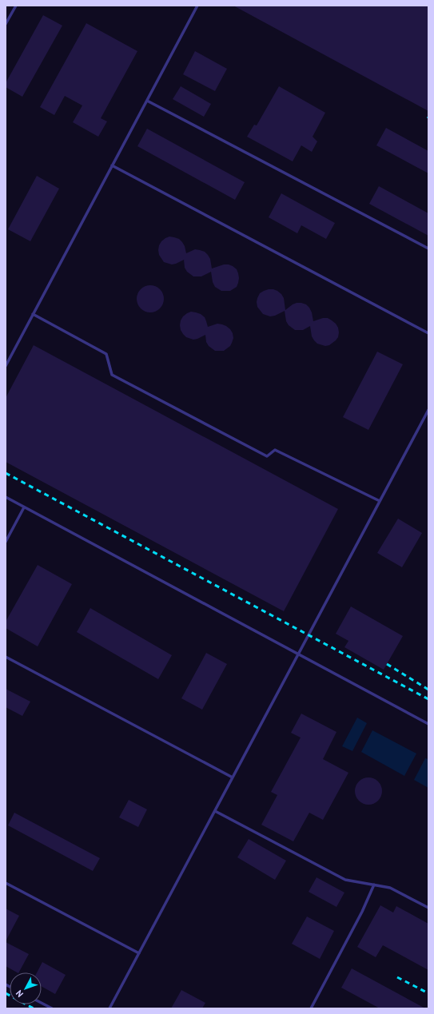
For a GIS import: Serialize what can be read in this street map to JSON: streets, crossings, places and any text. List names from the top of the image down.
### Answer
{
  "north": "bottom left"
}
